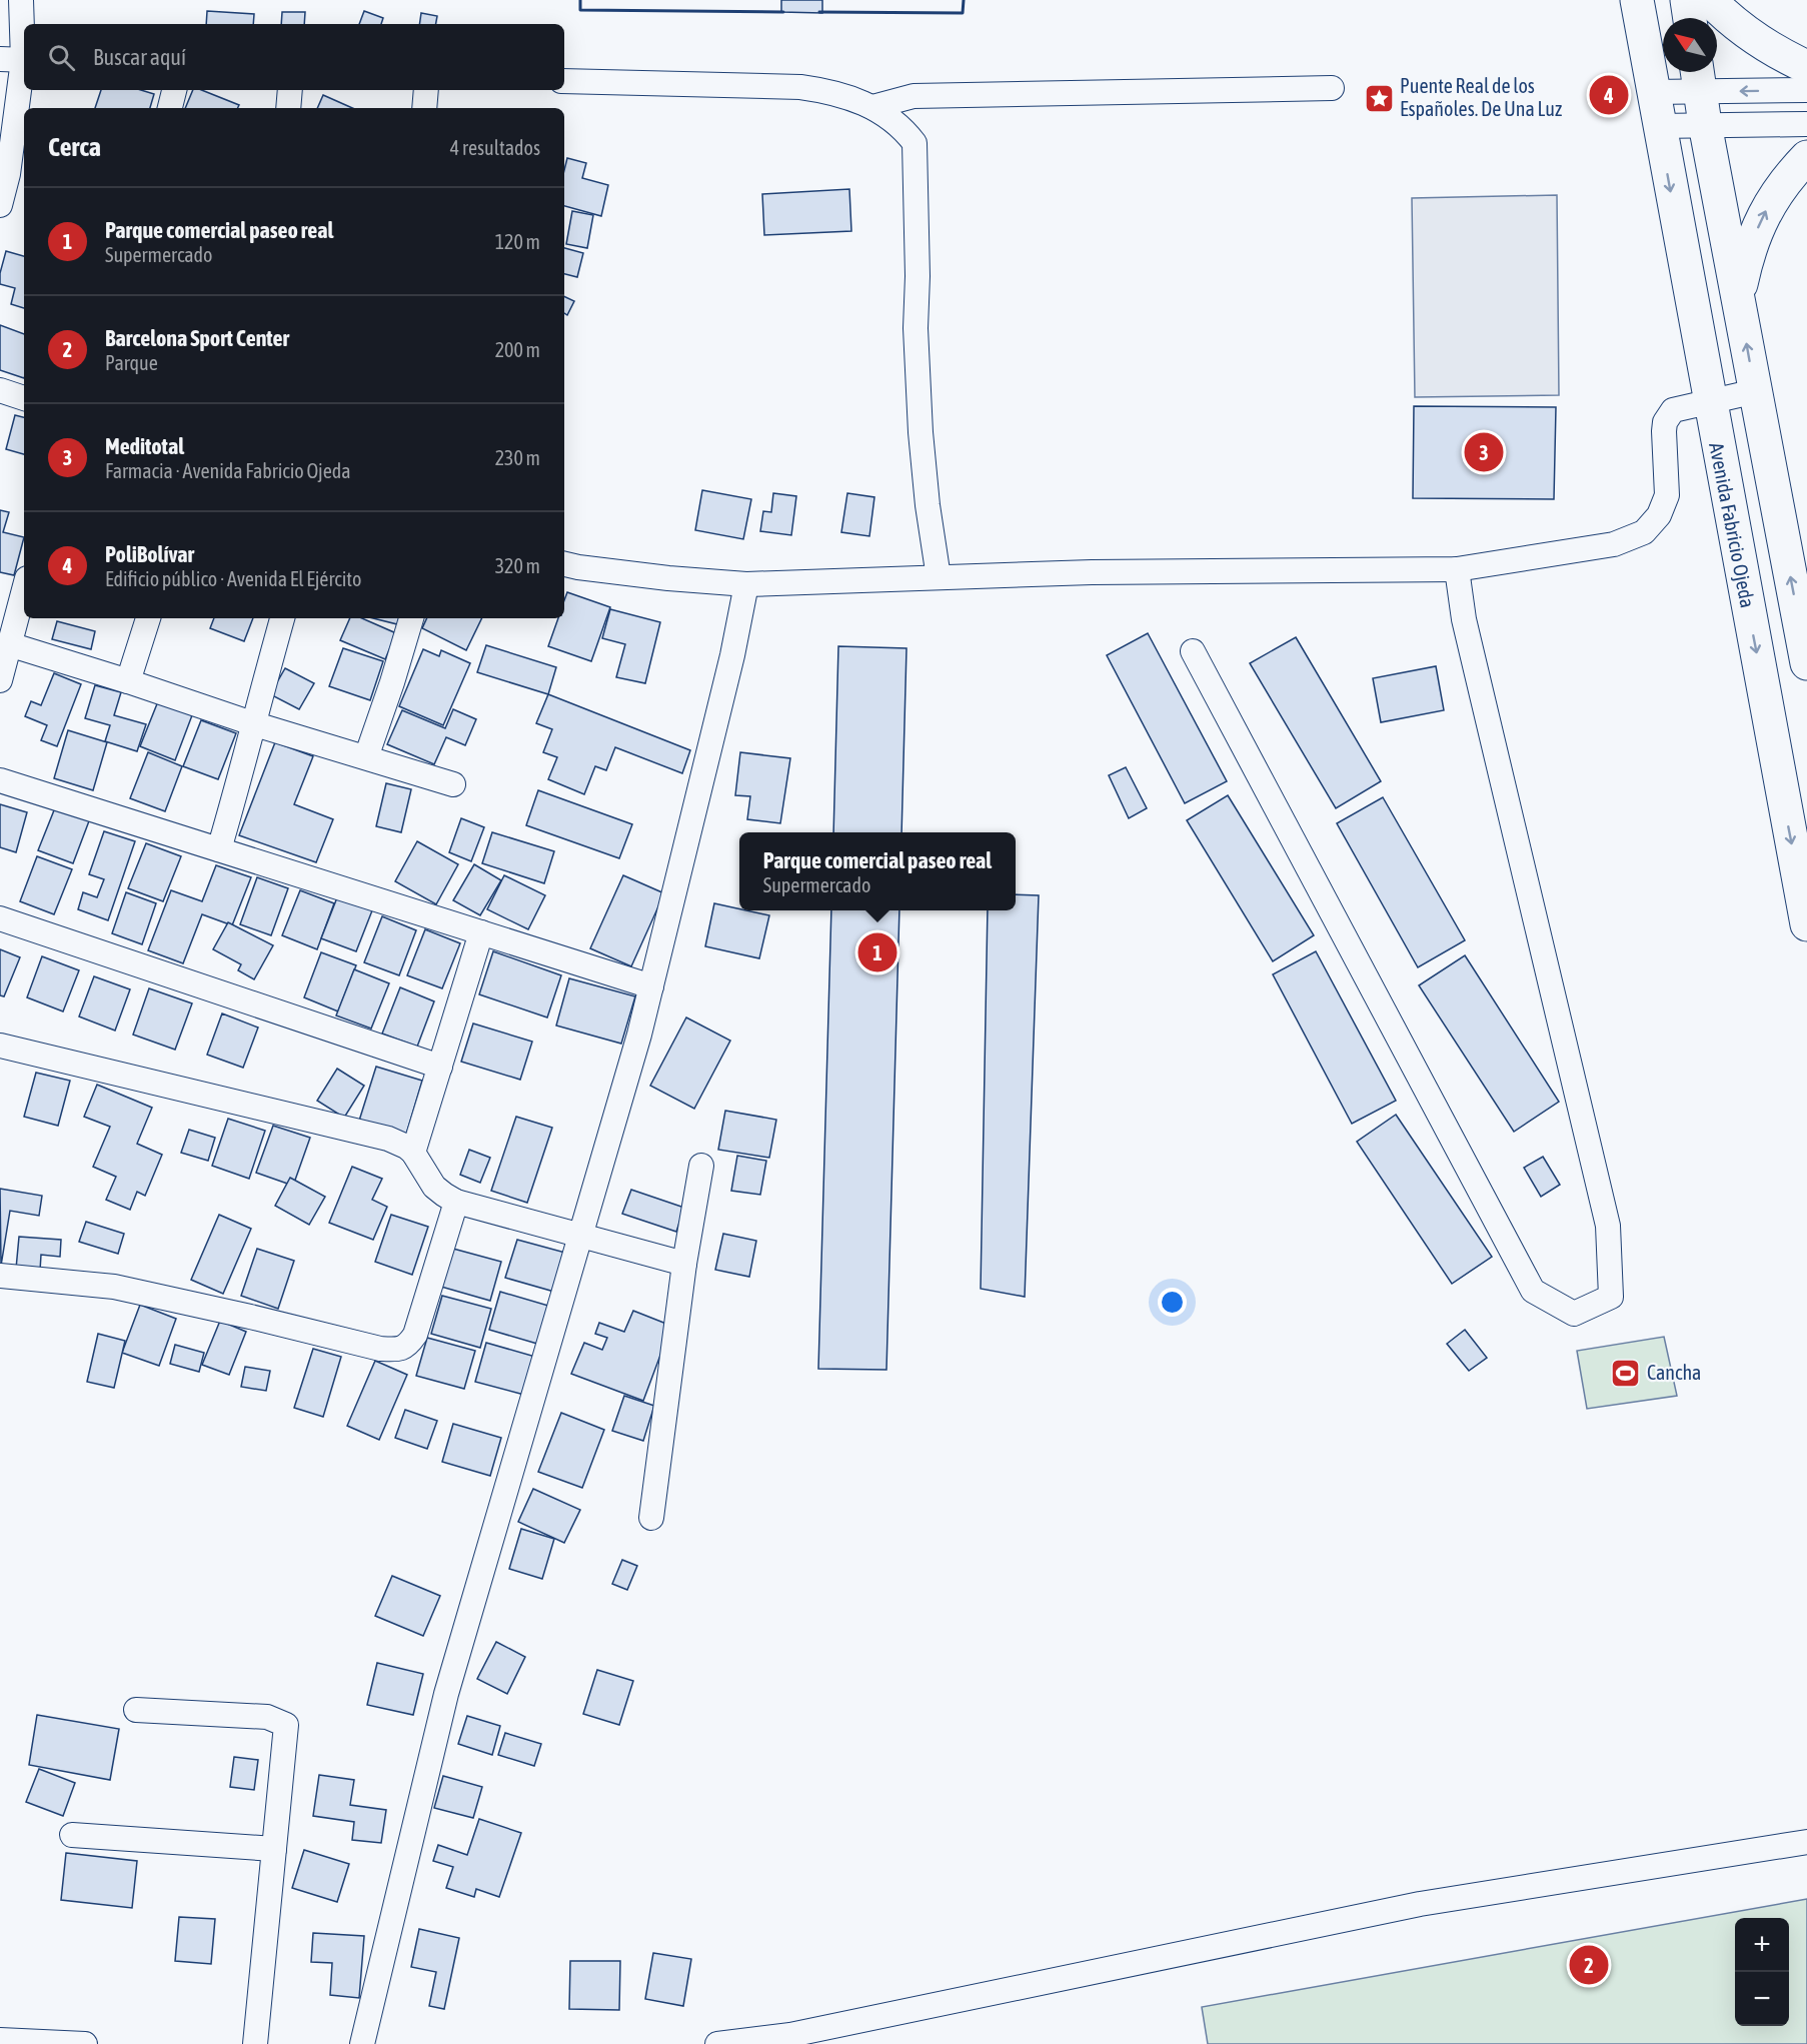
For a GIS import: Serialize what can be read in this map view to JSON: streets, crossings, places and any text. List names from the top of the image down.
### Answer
{
  "streets": {
    "street": ["Avenida Fabricio Ojeda"]
  },
  "places": {
    "place": ["Puente Real de los Españoles. De Una Luz"],
    "sports": ["Cancha"]
  },
  "north": "top left",
  "page": {
    "search": "Buscar aquí",
    "pins": [
      "4",
      "3",
      "1",
      "2"
    ],
    "heading": ["Cerca", "4 resultados"],
    "list": [
      {
        "mark": "1",
        "name": "Parque comercial paseo real",
        "note": "Supermercado",
        "value": "120 m"
      },
      {
        "mark": "2",
        "name": "Barcelona Sport Center",
        "note": "Parque",
        "value": "200 m"
      },
      {
        "mark": "3",
        "name": "Meditotal",
        "note": "Farmacia · Avenida Fabricio Ojeda",
        "value": "230 m"
      },
      {
        "mark": "4",
        "name": "PoliBolívar",
        "note": "Edificio público · Avenida El Ejército",
        "value": "320 m"
      }
    ],
    "popup": ["Parque comercial paseo real", "Supermercado"],
    "map_buttons": ["+", "−"]
  }
}
